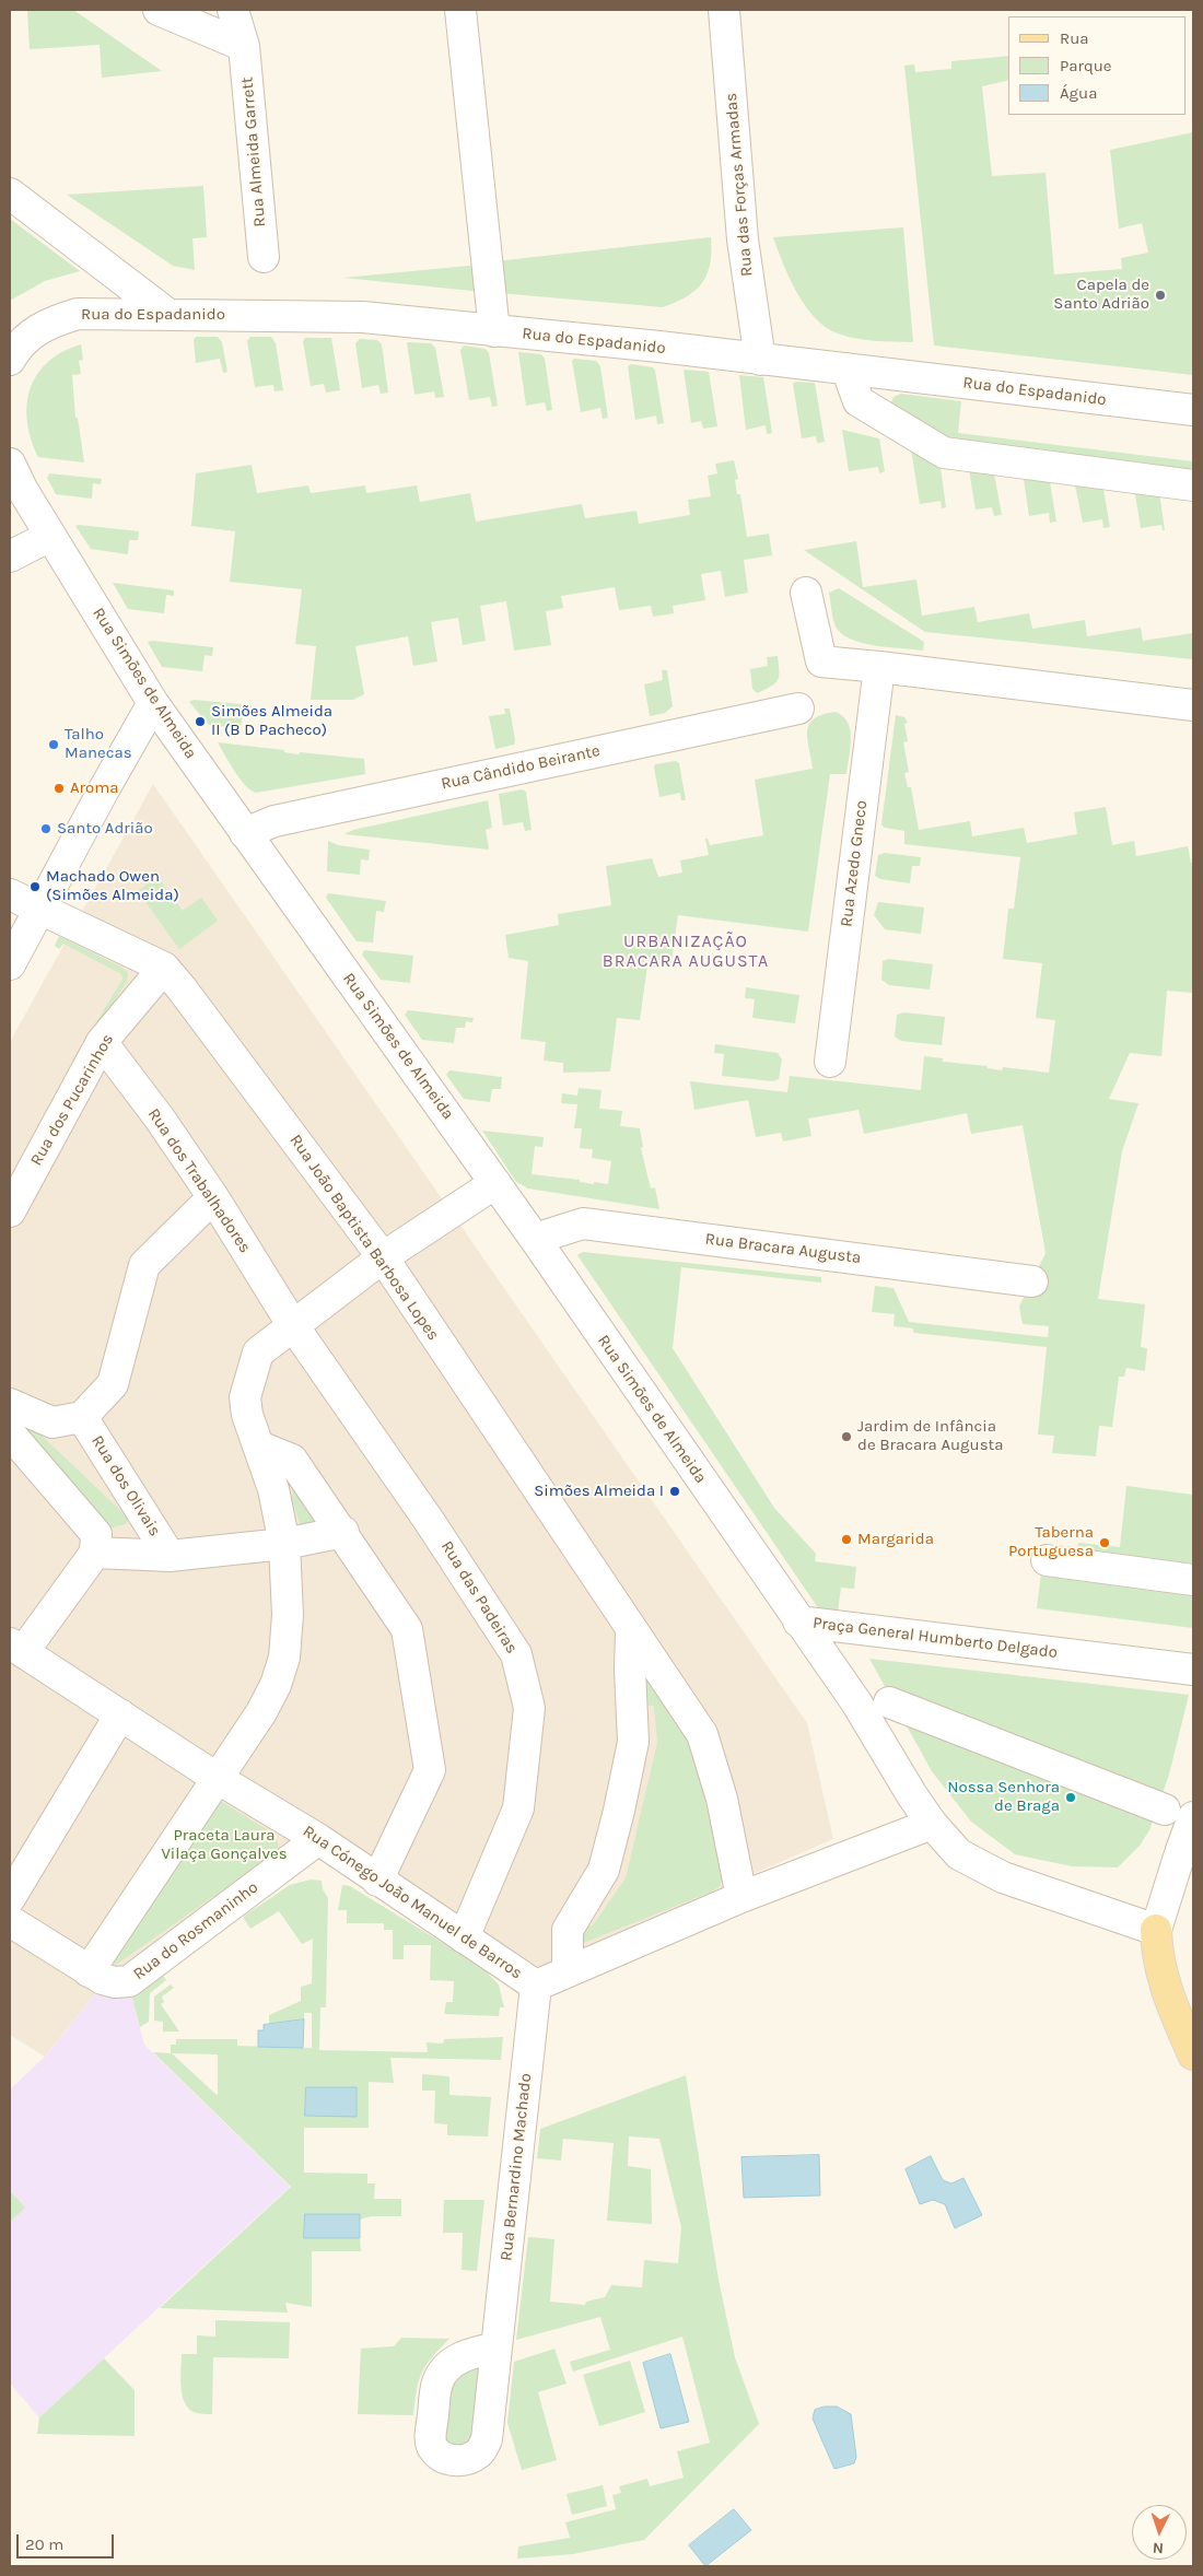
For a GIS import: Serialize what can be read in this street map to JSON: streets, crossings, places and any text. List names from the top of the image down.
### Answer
{
  "streets": {
    "street": [
      "Rua Almeida Garrett",
      "Rua das Forças Armadas",
      "Rua do Espadanido",
      "Rua Simões de Almeida",
      "Rua Cândido Beirante",
      "Rua Azedo Gneco",
      "Rua dos Pucarinhos",
      "Rua dos Trabalhadores",
      "Rua João Baptista Barbosa Lopes",
      "Rua Bracara Augusta",
      "Rua dos Olivais",
      "Rua das Padeiras",
      "Praça General Humberto Delgado",
      "Rua Cónego João Manuel de Barros",
      "Rua do Rosmaninho",
      "Rua Bernardino Machado"
    ]
  },
  "crossings": [
    ["Rua das Forças Armadas", "Rua do Espadanido"],
    ["Rua Simões de Almeida", "Rua Cândido Beirante"],
    ["Rua Simões de Almeida", "Rua Bracara Augusta"],
    ["Rua Simões de Almeida", "Praça General Humberto Delgado"],
    ["Rua dos Pucarinhos", "Rua dos Trabalhadores"],
    ["Rua dos Pucarinhos", "Rua João Baptista Barbosa Lopes"],
    ["Rua dos Trabalhadores", "Rua dos Olivais"],
    ["Rua dos Trabalhadores", "Rua das Padeiras"],
    ["Rua João Baptista Barbosa Lopes", "Rua Cónego João Manuel de Barros"],
    ["Rua das Padeiras", "Rua Cónego João Manuel de Barros"],
    ["Praça General Humberto Delgado", "Rua Cónego João Manuel de Barros"],
    ["Rua Cónego João Manuel de Barros", "Rua do Rosmaninho"],
    ["Rua Cónego João Manuel de Barros", "Rua Bernardino Machado"]
  ],
  "districts": ["URBANIZAÇÃO BRACARA AUGUSTA"],
  "parks": ["Praceta Laura Vilaça Gonçalves"],
  "places": [
    "Capela de Santo Adrião",
    "Simões Almeida II (B D Pacheco)",
    "Talho Manecas",
    "Aroma",
    "Santo Adrião",
    "Machado Owen (Simões Almeida)",
    "Jardim de Infância de Bracara Augusta",
    "Simões Almeida I",
    "Margarida",
    "Taberna Portuguesa",
    "Nossa Senhora de Braga"
  ],
  "legend": ["Rua", "Parque", "Água"],
  "scale_bar": "20 m",
  "north": "bottom"
}
